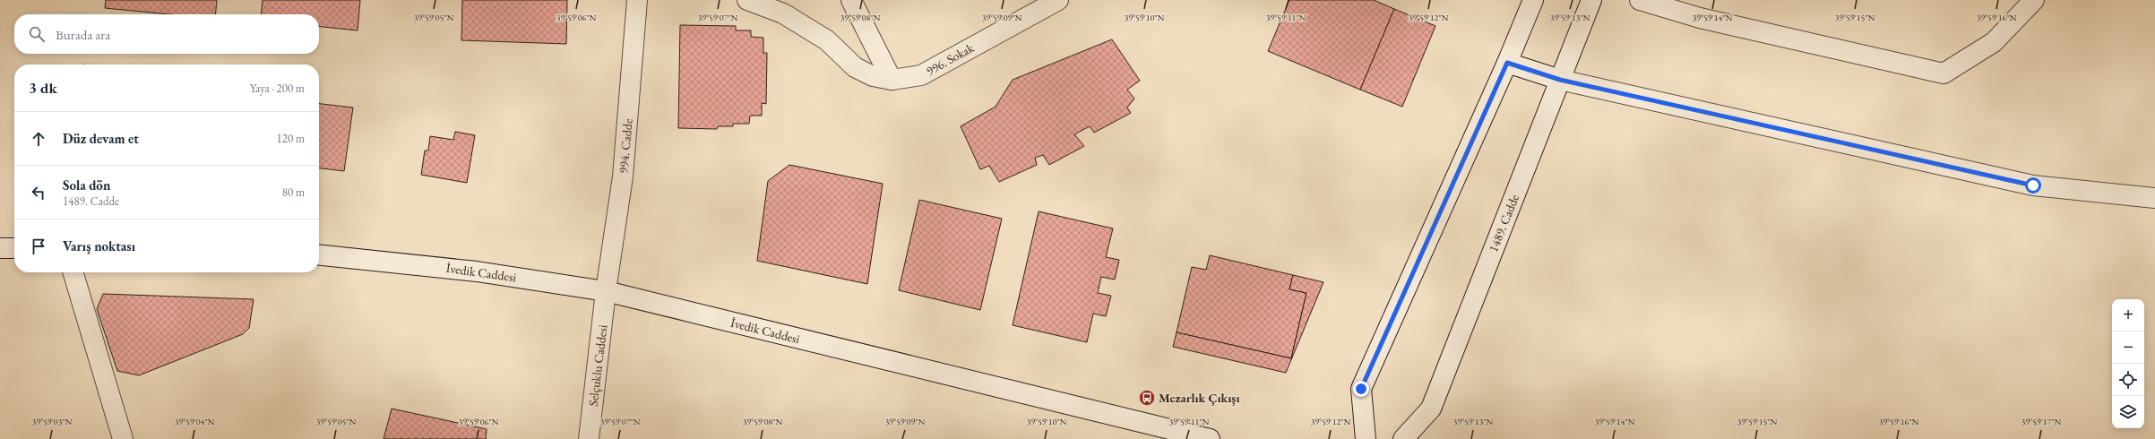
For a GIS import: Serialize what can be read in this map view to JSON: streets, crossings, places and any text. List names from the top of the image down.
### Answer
{
  "streets": {
    "street": [
      "996. Sokak",
      "994. Cadde",
      "1489. Cadde",
      "İvedik Caddesi",
      "Selçuklu Caddesi"
    ]
  },
  "crossings": [
    ["994. Cadde", "İvedik Caddesi"],
    ["994. Cadde", "Selçuklu Caddesi"],
    ["İvedik Caddesi", "Selçuklu Caddesi"]
  ],
  "places": {
    "bus stop": ["Mezarlık Çıkışı"]
  },
  "page": {
    "search": "Burada ara",
    "heading": ["3 dk", "Yaya · 200 m"],
    "list": [
      ["Düz devam et", "120 m"],
      ["Sola dön", "1489. Cadde", "80 m"],
      "Varış noktası"
    ],
    "map_buttons": ["+", "−"]
  },
  "coordinates": [
    "39°59'05\"N",
    "39°59'06\"N",
    "39°59'07\"N",
    "39°59'08\"N",
    "39°59'09\"N",
    "39°59'10\"N",
    "39°59'11\"N",
    "39°59'12\"N",
    "39°59'13\"N",
    "39°59'14\"N",
    "39°59'15\"N",
    "39°59'16\"N",
    "39°59'03\"N",
    "39°59'04\"N",
    "39°59'17\"N"
  ]
}
